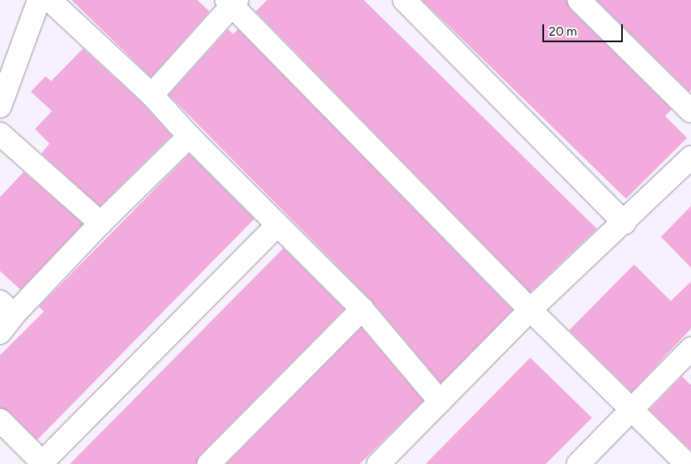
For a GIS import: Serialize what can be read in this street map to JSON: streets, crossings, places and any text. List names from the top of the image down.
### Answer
{
  "scale_bar": "20 m"
}
